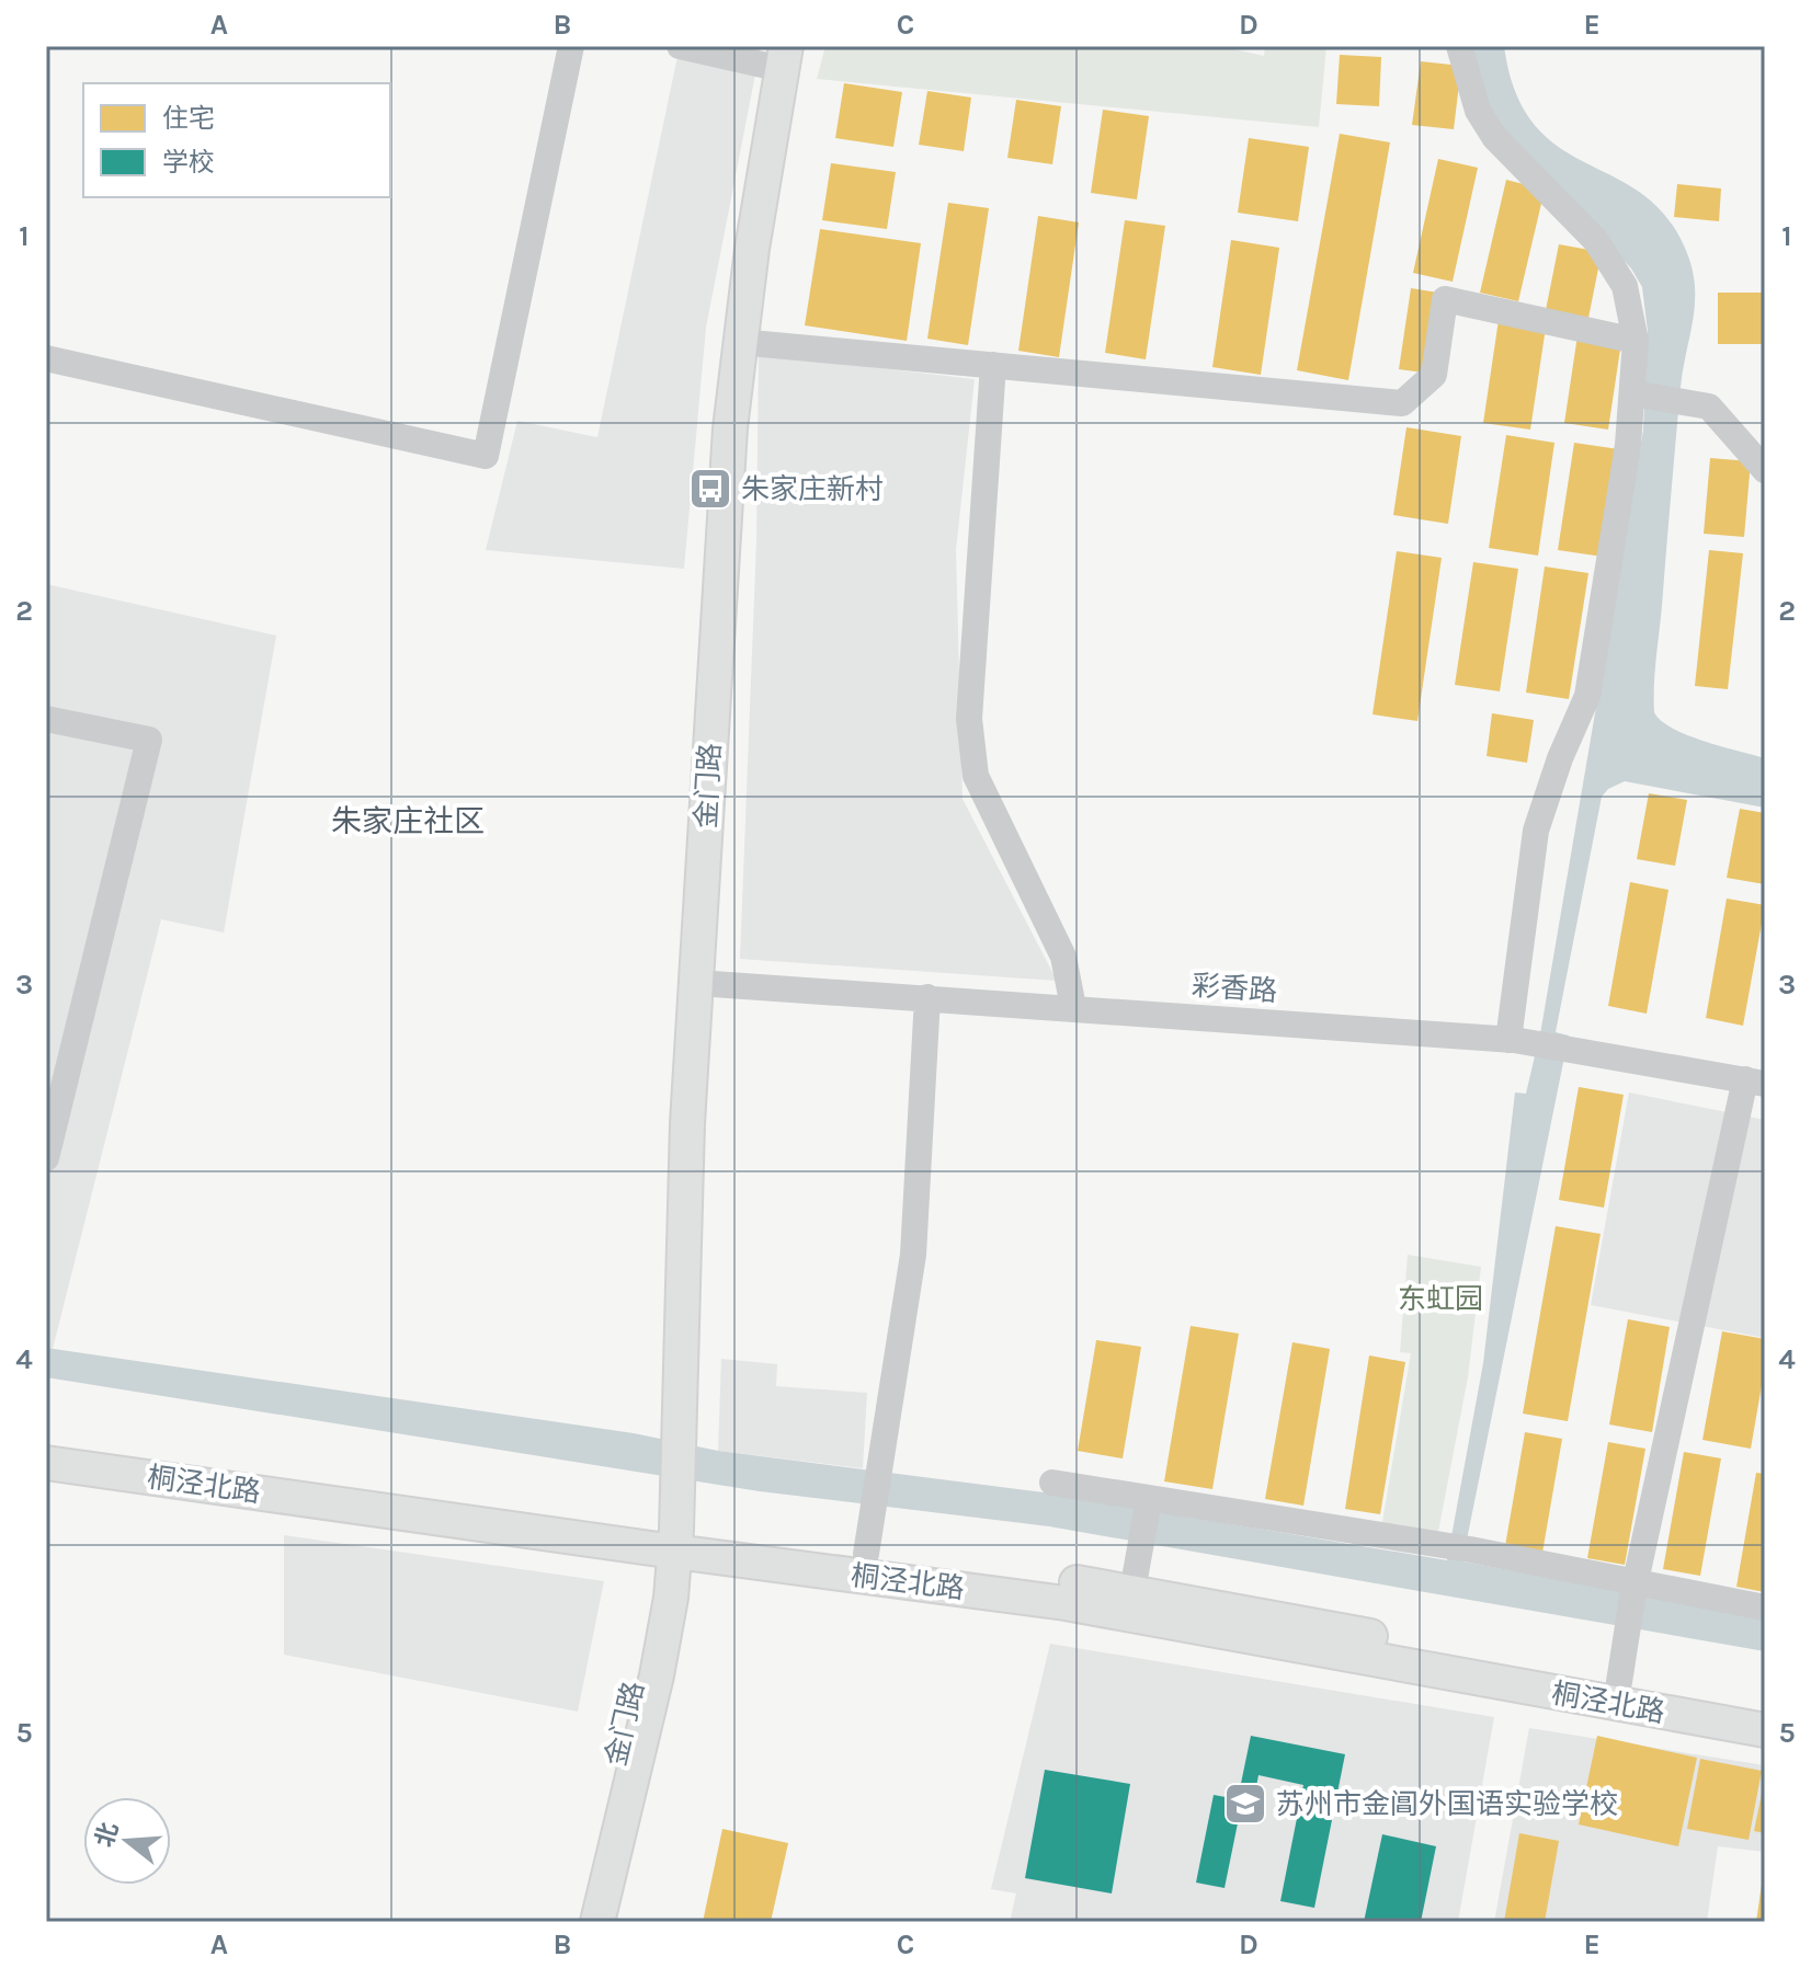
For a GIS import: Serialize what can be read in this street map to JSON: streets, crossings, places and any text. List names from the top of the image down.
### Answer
{
  "streets": {
    "main road": ["金门路", "桐泾北路"],
    "street": ["彩香路"]
  },
  "crossings": [
    ["金门路", "彩香路"],
    ["金门路", "桐泾北路"]
  ],
  "districts": ["朱家庄社区"],
  "parks": ["东虹园"],
  "places": {
    "bus stop": ["朱家庄新村"],
    "school or university": ["苏州市金阊外国语实验学校"]
  },
  "legend": ["住宅", "学校"],
  "north": "left",
  "grid": {
    "columns": [
      "A",
      "B",
      "C",
      "D",
      "E"
    ],
    "rows": [
      "1",
      "2",
      "3",
      "4",
      "5"
    ]
  }
}
